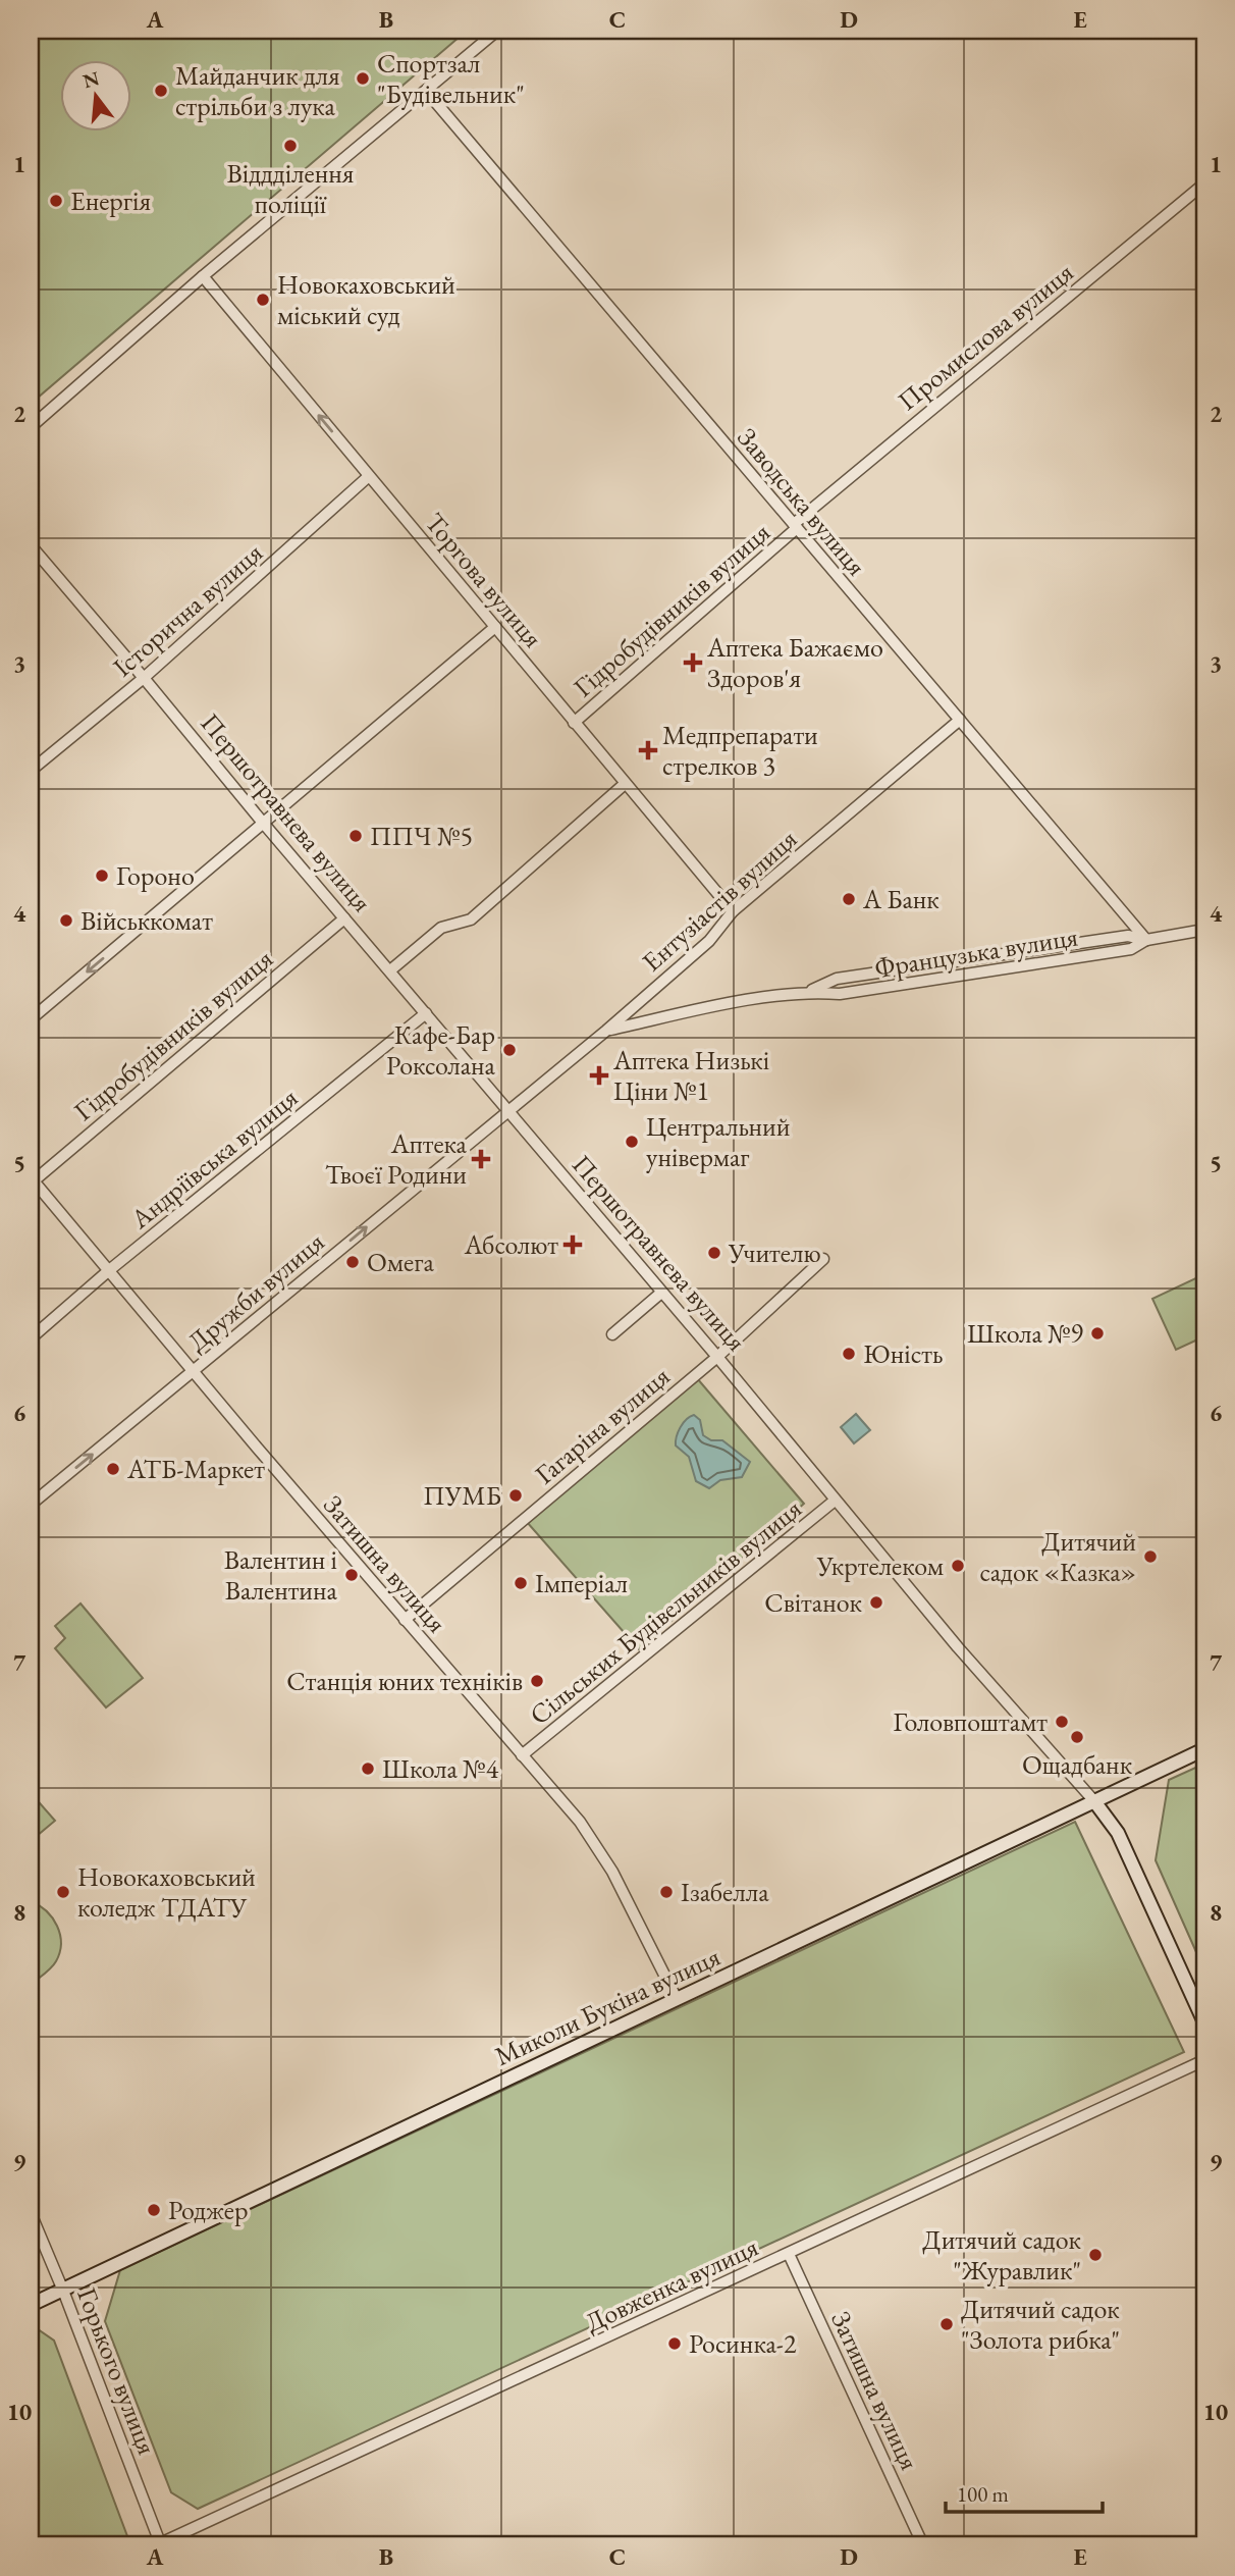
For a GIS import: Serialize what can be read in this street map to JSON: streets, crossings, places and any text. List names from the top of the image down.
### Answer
{
  "streets": {
    "street": [
      "Промислова вулиця",
      "Заводська вулиця",
      "Торгова вулиця",
      "Історична вулиця",
      "Гідробудівників вулиця",
      "Першотравнева вулиця",
      "Ентузіастів вулиця",
      "Французька вулиця",
      "Андріївська вулиця",
      "Дружби вулиця",
      "Гагаріна вулиця",
      "Затишна вулиця",
      "Сільських Будівельників вулиця",
      "Миколи Букіна вулиця",
      "Довженка вулиця",
      "Горького вулиця"
    ]
  },
  "crossings": [
    ["Промислова вулиця", "Заводська вулиця"],
    ["Промислова вулиця", "Гідробудівників вулиця"],
    ["Заводська вулиця", "Гідробудівників вулиця"],
    ["Заводська вулиця", "Ентузіастів вулиця"],
    ["Заводська вулиця", "Французька вулиця"],
    ["Торгова вулиця", "Історична вулиця"],
    ["Торгова вулиця", "Гідробудівників вулиця"],
    ["Торгова вулиця", "Ентузіастів вулиця"],
    ["Історична вулиця", "Першотравнева вулиця"],
    ["Гідробудівників вулиця", "Першотравнева вулиця"],
    ["Гідробудівників вулиця", "Затишна вулиця"],
    ["Першотравнева вулиця", "Ентузіастів вулиця"],
    ["Першотравнева вулиця", "Андріївська вулиця"],
    ["Першотравнева вулиця", "Дружби вулиця"],
    ["Першотравнева вулиця", "Гагаріна вулиця"],
    ["Першотравнева вулиця", "Сільських Будівельників вулиця"],
    ["Першотравнева вулиця", "Миколи Букіна вулиця"],
    ["Ентузіастів вулиця", "Французька вулиця"],
    ["Ентузіастів вулиця", "Дружби вулиця"],
    ["Андріївська вулиця", "Затишна вулиця"],
    ["Дружби вулиця", "Затишна вулиця"],
    ["Гагаріна вулиця", "Затишна вулиця"],
    ["Затишна вулиця", "Сільських Будівельників вулиця"],
    ["Затишна вулиця", "Миколи Букіна вулиця"],
    ["Затишна вулиця", "Довженка вулиця"],
    ["Миколи Букіна вулиця", "Горького вулиця"],
    ["Довженка вулиця", "Горького вулиця"]
  ],
  "one_way": ["Дружби вулиця"],
  "places": {
    "other": [
      "Спортзал \"Будівельник\"",
      "Майданчик для стрільби з лука",
      "Віддділення поліції",
      "Енергія",
      "Новокаховський міський суд",
      "ППЧ №5",
      "Гороно",
      "А Банк",
      "Військкомат",
      "Кафе-Бар Роксолана",
      "Центральний універмаг",
      "Учителю",
      "Омега",
      "Школа №9",
      "Юність",
      "АТБ-Маркет",
      "ПУМБ",
      "Дитячий садок «Казка»",
      "Укртелеком",
      "Валентин і Валентина",
      "Імперіал",
      "Свiтанок",
      "Станція юних техніків",
      "Головпоштамт",
      "Ощадбанк",
      "Школа №4",
      "Новокаховський коледж ТДАТУ",
      "Ізабелла",
      "Роджер",
      "Дитячий садок \"Журавлик\"",
      "Дитячий садок \"Золота рибка\"",
      "Росинка-2"
    ],
    "health": [
      "Аптека Бажаємо Здоров'я",
      "Медпрепарати стрелков 3",
      "Аптека Низькі Ціни №1",
      "Аптека Твоєї Родини",
      "Абсолют"
    ]
  },
  "scale_bar": "100 m",
  "north": "top",
  "grid": {
    "columns": [
      "A",
      "B",
      "C",
      "D",
      "E"
    ],
    "rows": [
      "1",
      "2",
      "3",
      "4",
      "5",
      "6",
      "7",
      "8",
      "9",
      "10"
    ]
  }
}
